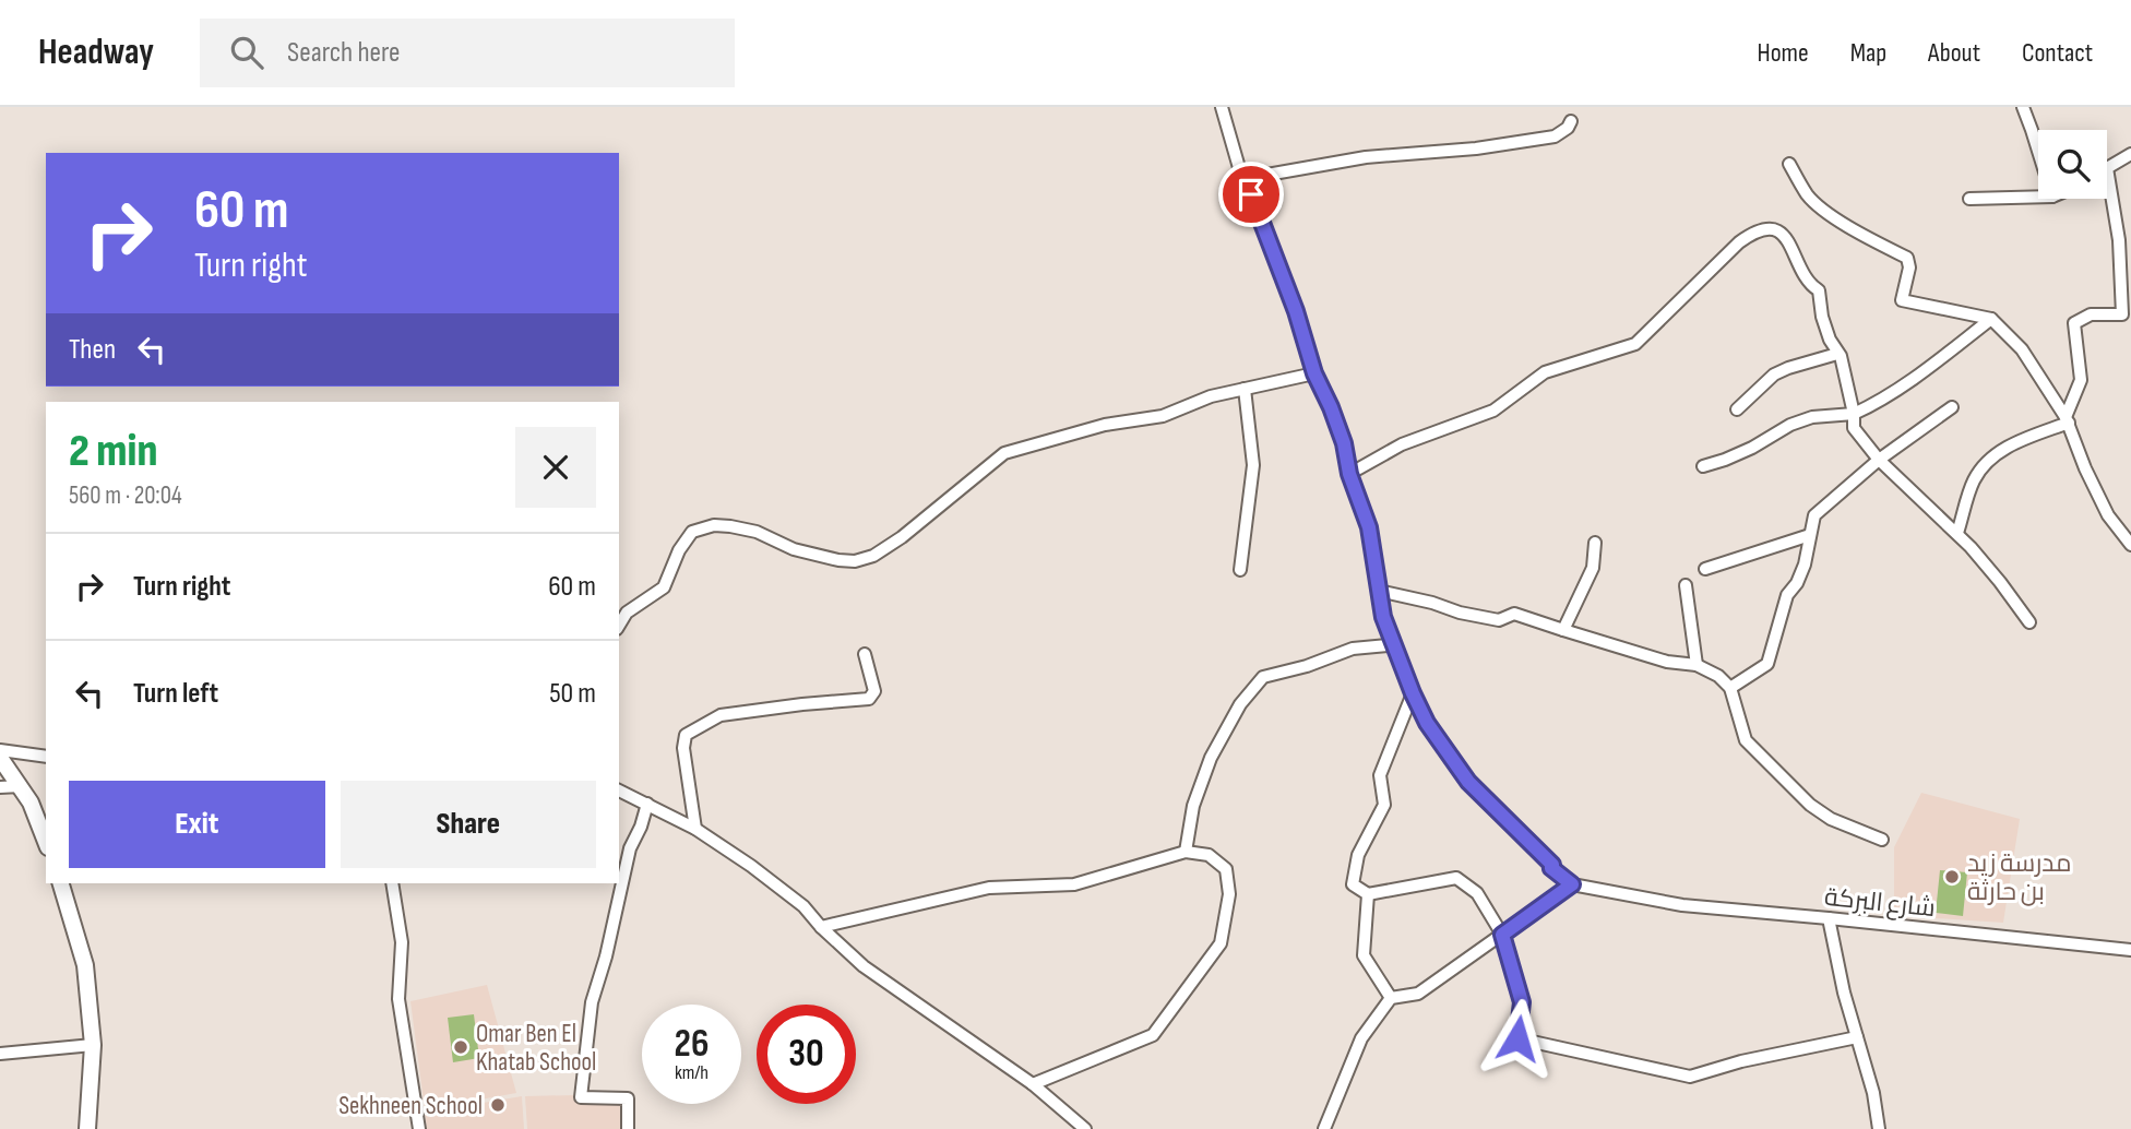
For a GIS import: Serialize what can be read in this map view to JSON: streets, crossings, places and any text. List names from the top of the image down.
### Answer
{
  "streets": {
    "street": ["شارع البركة"]
  },
  "places": ["مدرسة زيد بن حارثة", "Omar Ben El Khatab School", "Sekhneen School"],
  "page": {
    "header": "Headway",
    "search": "Search here",
    "nav": [
      "Home",
      "Map",
      "About",
      "Contact"
    ],
    "turn": ["60 m", "Turn right"],
    "then": "Then",
    "heading": ["2 min", "560 m · 20:04"],
    "list": [
      {
        "name": "Turn right",
        "value": "60 m"
      },
      {
        "name": "Turn left",
        "value": "50 m"
      }
    ],
    "buttons": ["Exit", "Share"],
    "speed": "26 km/h",
    "limit": "30"
  }
}
